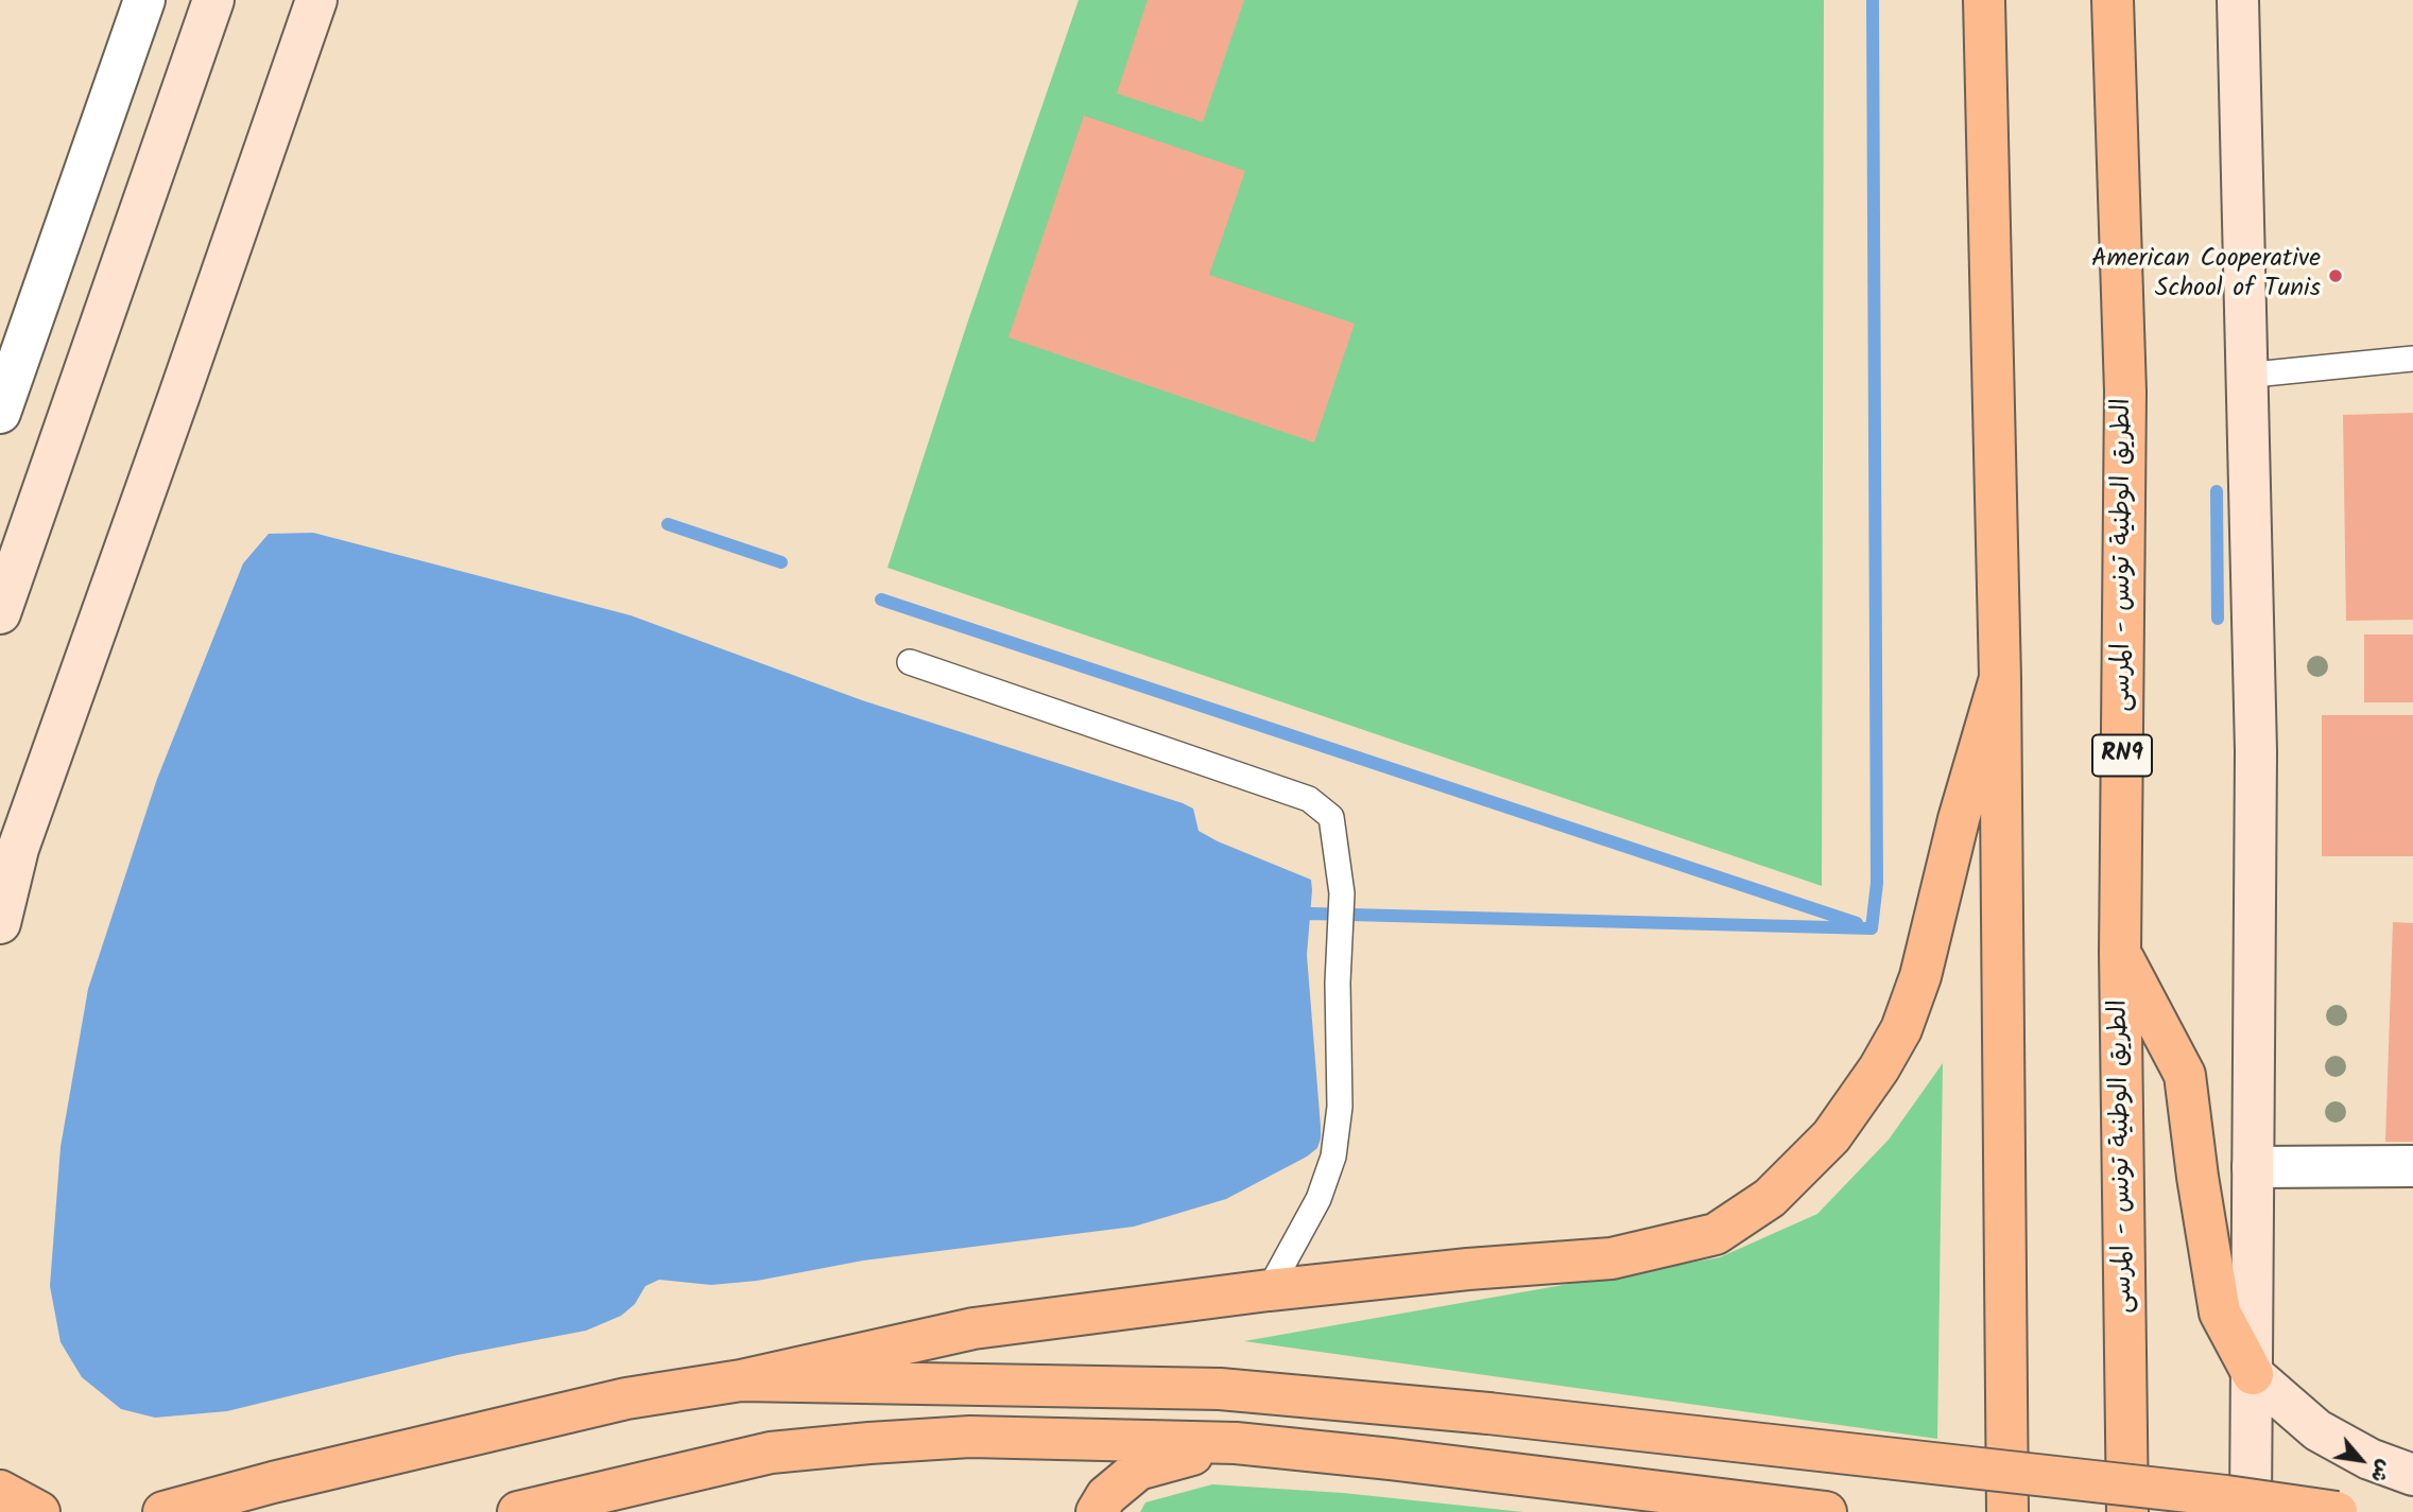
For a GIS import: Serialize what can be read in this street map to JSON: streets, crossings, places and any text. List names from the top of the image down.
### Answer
{
  "streets": {
    "highway": ["الطريق الوطنية تونس - المرسى", "RN9"]
  },
  "places": ["American Cooperative School of Tunis"],
  "north": "bottom right"
}
